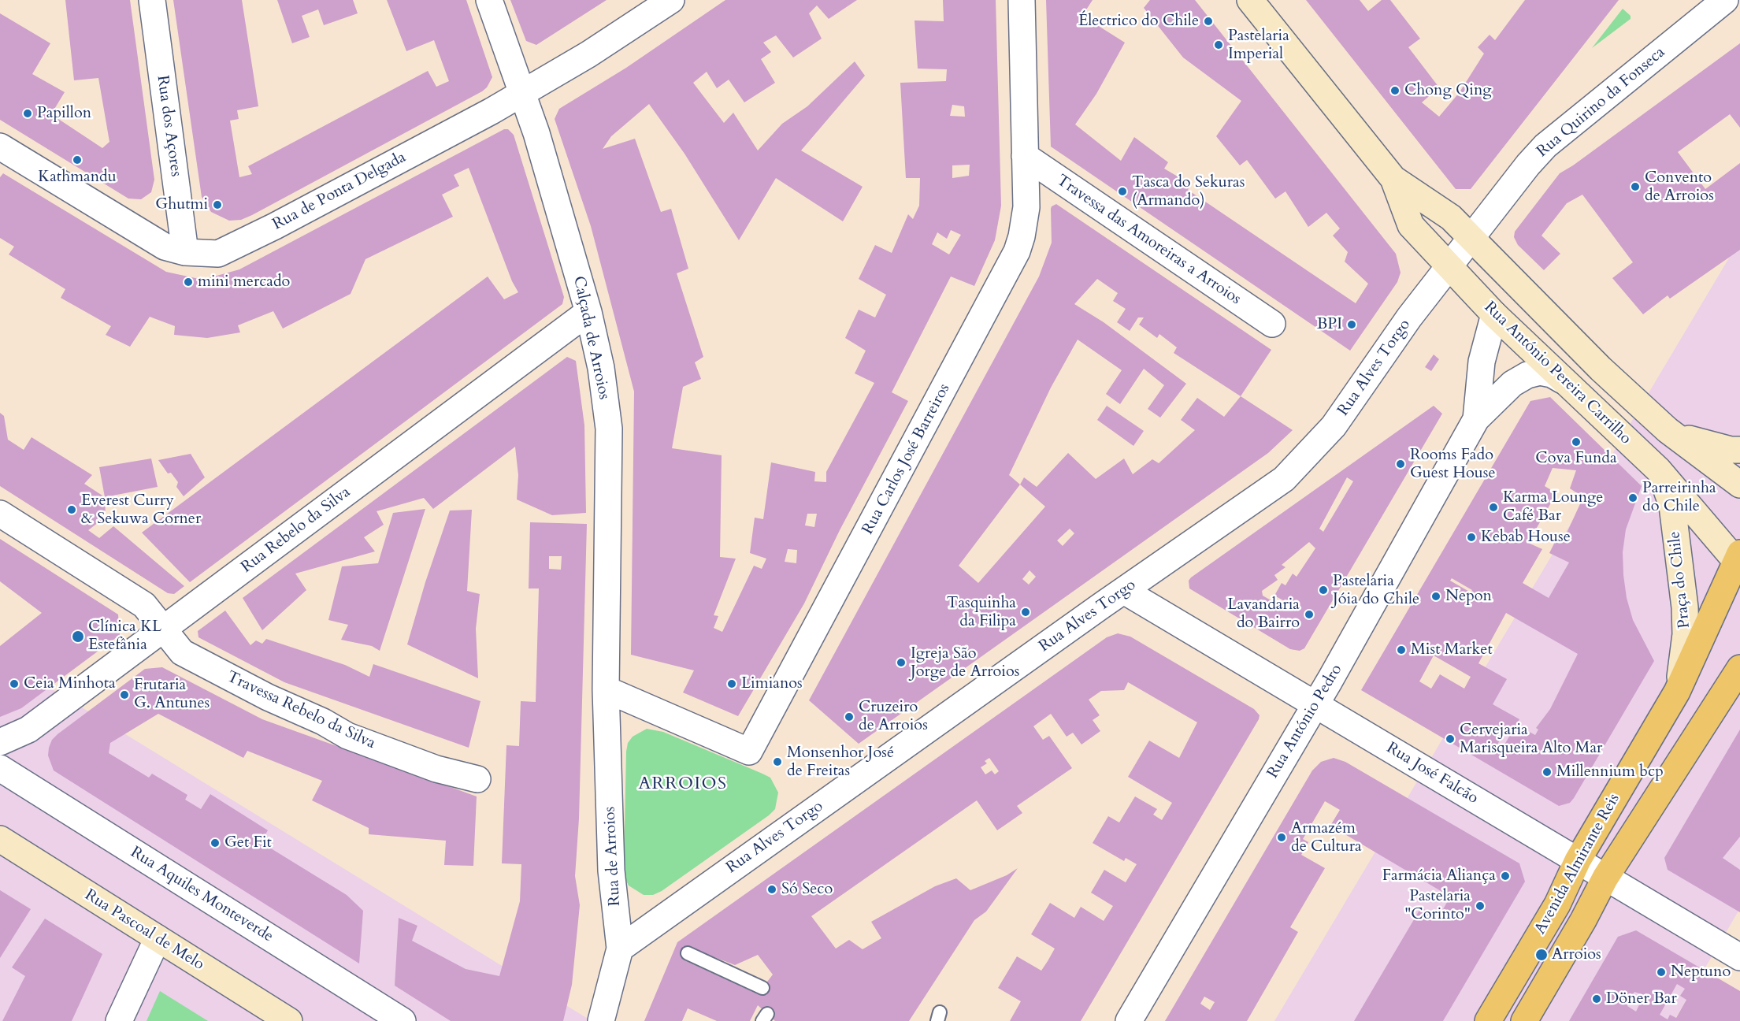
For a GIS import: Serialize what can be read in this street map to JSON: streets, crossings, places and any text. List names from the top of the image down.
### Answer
{
  "streets": {
    "main road": [
      "Rua António Pereira Carrilho",
      "Praça do Chile",
      "Avenida Almirante Reis",
      "Rua Pascoal de Melo"
    ],
    "street": [
      "Rua Quirino da Fonseca",
      "Rua dos Açores",
      "Rua de Ponta Delgada",
      "Travessa das Amoreiras a Arroios",
      "Calçada de Arroios",
      "Rua Alves Torgo",
      "Rua Carlos José Barreiros",
      "Rua Rebelo da Silva",
      "Travessa Rebelo da Silva",
      "Rua António Pedro",
      "Rua José Falcão",
      "Rua de Arroios",
      "Rua Aquiles Monteverde"
    ]
  },
  "crossings": [
    ["Rua Quirino da Fonseca", "Rua Alves Torgo"],
    ["Rua Quirino da Fonseca", "Rua António Pereira Carrilho"],
    ["Rua dos Açores", "Rua de Ponta Delgada"],
    ["Rua de Ponta Delgada", "Calçada de Arroios"],
    ["Travessa das Amoreiras a Arroios", "Rua Carlos José Barreiros"],
    ["Calçada de Arroios", "Rua Carlos José Barreiros"],
    ["Calçada de Arroios", "Rua Rebelo da Silva"],
    ["Calçada de Arroios", "Rua de Arroios"],
    ["Rua Alves Torgo", "Rua António Pereira Carrilho"],
    ["Rua Alves Torgo", "Rua José Falcão"],
    ["Rua Alves Torgo", "Rua de Arroios"],
    ["Rua António Pereira Carrilho", "Praça do Chile"],
    ["Rua António Pereira Carrilho", "Rua António Pedro"],
    ["Rua António Pereira Carrilho", "Avenida Almirante Reis"],
    ["Rua Carlos José Barreiros", "Rua de Arroios"],
    ["Rua Rebelo da Silva", "Travessa Rebelo da Silva"],
    ["Praça do Chile", "Avenida Almirante Reis"],
    ["Rua António Pedro", "Rua José Falcão"],
    ["Rua José Falcão", "Avenida Almirante Reis"]
  ],
  "districts": ["ARROIOS"],
  "places": [
    "Électrico do Chile",
    "Pastelaria Imperial",
    "Chong Qing",
    "Papillon",
    "Kathmandu",
    "Convento de Arroios",
    "Tasca do Sekuras (Armando)",
    "Ghutmi",
    "mini mercado",
    "BPI",
    "Cova Funda",
    "Rooms Fado Guest House",
    "Parreirinha do Chile",
    "Karma Lounge Café Bar",
    "Everest Curry & Sekuwa Corner",
    "Kebab House",
    "Pastelaria Jóia do Chile",
    "Nepon",
    "Tasquinha da Filipa",
    "Lavandaria do Bairro",
    "Clínica KL Estefânia",
    "Mist Market",
    "Igreja São Jorge de Arroios",
    "Ceia Minhota",
    "Limianos",
    "Frutaria G. Antunes",
    "Cruzeiro de Arroios",
    "Cervejaria Marisqueira Alto Mar",
    "Monsenhor José de Freitas",
    "Millennium bcp",
    "Armazém de Cultura",
    "Get Fit",
    "Farmácia Aliança",
    "Só Seco",
    "Pastelaria \"Corinto\"",
    "Arroios",
    "Neptuno",
    "Döner Bar"
  ]
}
